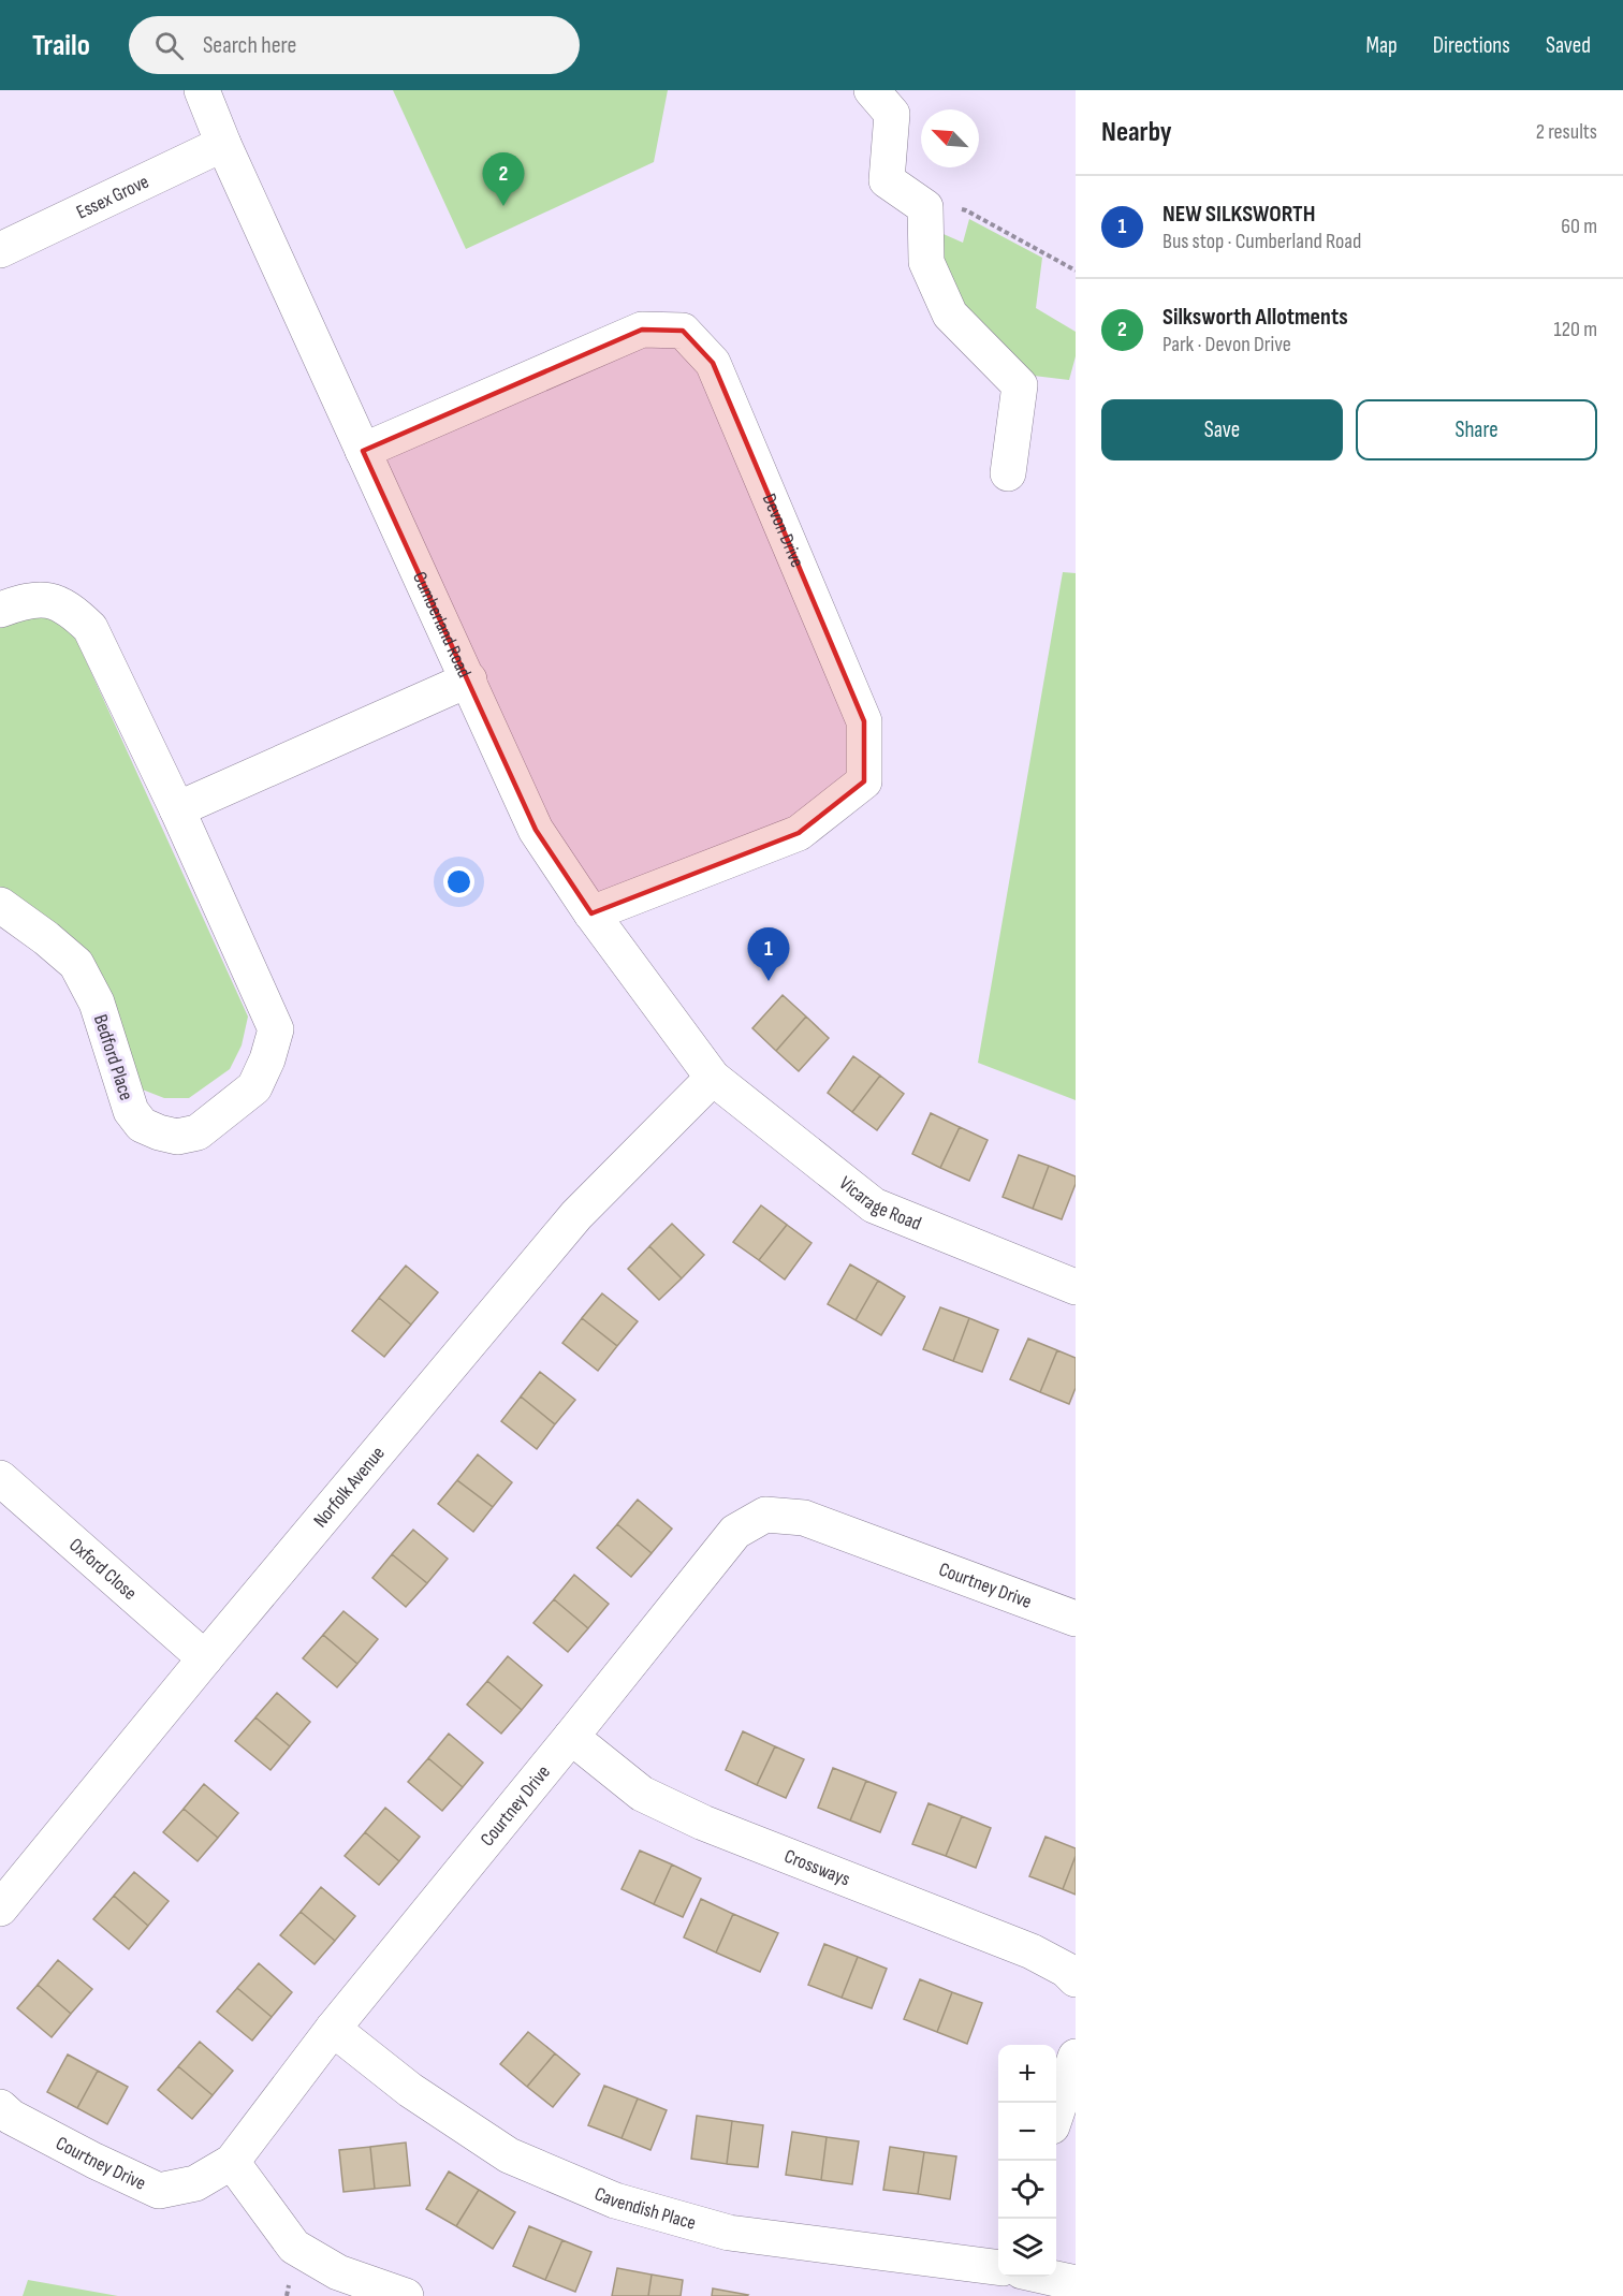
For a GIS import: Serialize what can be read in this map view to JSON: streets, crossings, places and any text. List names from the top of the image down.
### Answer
{
  "streets": {
    "street": [
      "Essex Grove",
      "Devon Drive",
      "Cumberland Road",
      "Bedford Place",
      "Vicarage Road",
      "Norfolk Avenue",
      "Oxford Close",
      "Courtney Drive",
      "Crossways",
      "Cavendish Place"
    ]
  },
  "crossings": [
    ["Essex Grove", "Cumberland Road"],
    ["Devon Drive", "Cumberland Road"],
    ["Cumberland Road", "Vicarage Road"],
    ["Cumberland Road", "Norfolk Avenue"],
    ["Vicarage Road", "Norfolk Avenue"],
    ["Norfolk Avenue", "Oxford Close"],
    ["Courtney Drive", "Crossways"],
    ["Courtney Drive", "Cavendish Place"]
  ],
  "north": "top left",
  "page": {
    "header": "Trailo",
    "search": "Search here",
    "nav": ["Map", "Directions", "Saved"],
    "heading": ["Nearby", "2 results"],
    "pins": ["2", "1"],
    "list": [
      {
        "mark": "1",
        "name": "NEW SILKSWORTH",
        "note": "Bus stop · Cumberland Road",
        "value": "60 m"
      },
      {
        "mark": "2",
        "name": "Silksworth Allotments",
        "note": "Park · Devon Drive",
        "value": "120 m"
      }
    ],
    "buttons": ["Save", "Share"],
    "map_buttons": ["+", "−"]
  }
}
